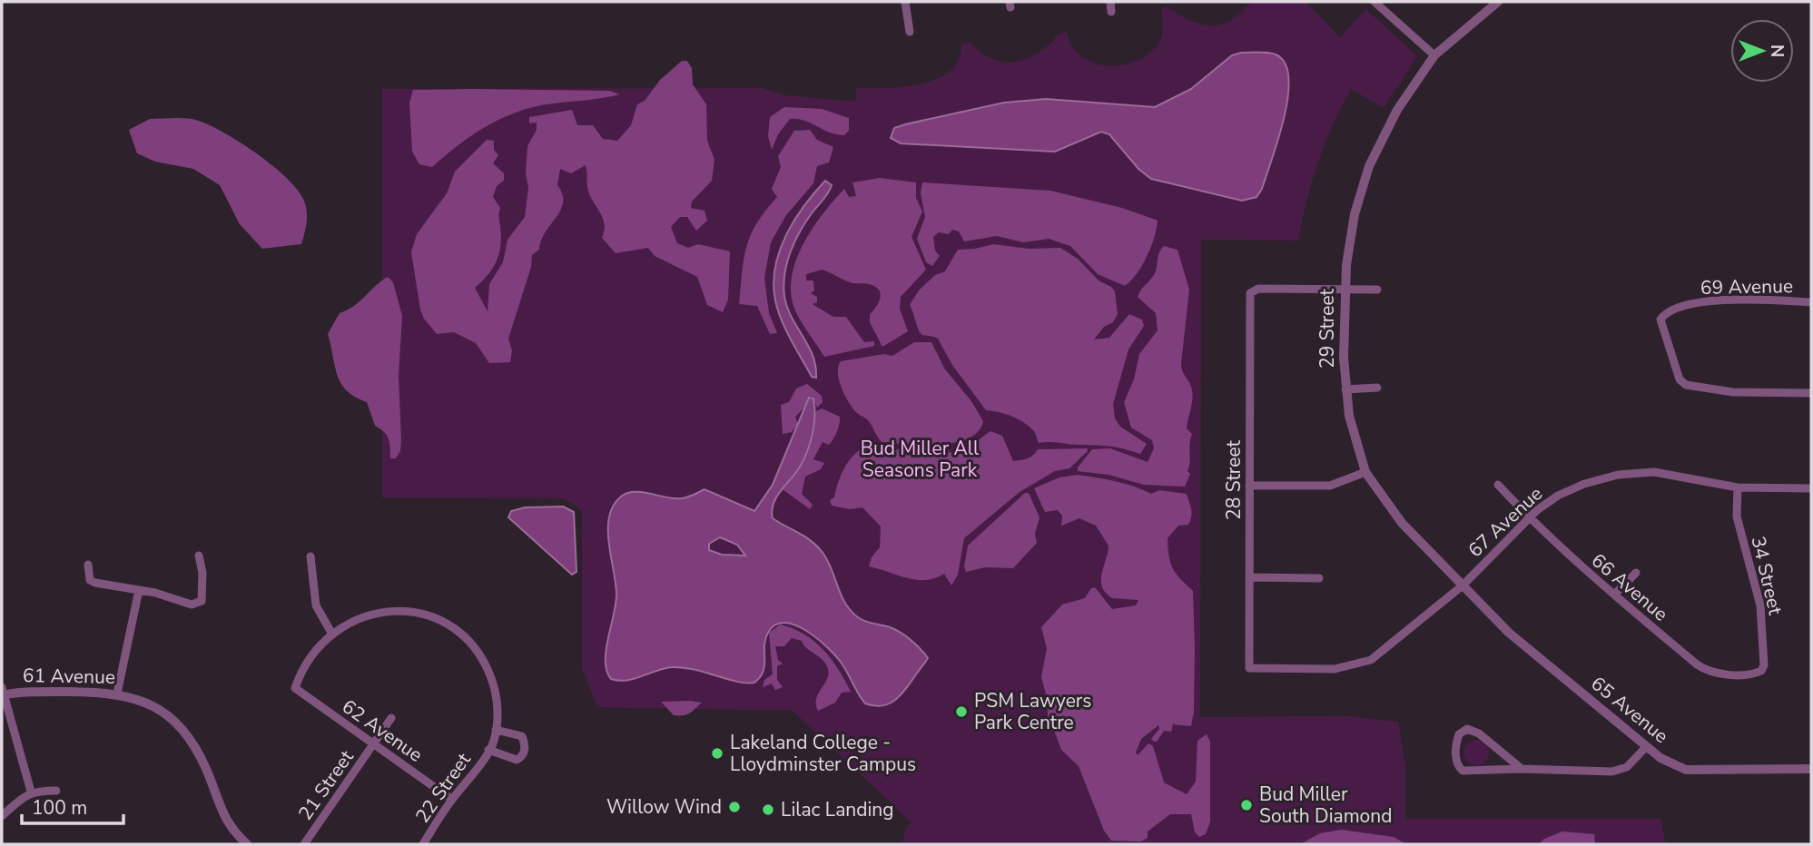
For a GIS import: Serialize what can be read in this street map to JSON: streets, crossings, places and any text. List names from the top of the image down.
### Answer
{
  "streets": {
    "street": [
      "69 Avenue",
      "29 Street",
      "28 Street",
      "67 Avenue",
      "34 Street",
      "66 Avenue",
      "61 Avenue",
      "65 Avenue",
      "62 Avenue",
      "21 Street",
      "22 Street"
    ]
  },
  "crossings": [
    ["29 Street", "28 Street"],
    ["29 Street", "67 Avenue"],
    ["29 Street", "65 Avenue"],
    ["28 Street", "67 Avenue"],
    ["67 Avenue", "34 Street"],
    ["67 Avenue", "66 Avenue"],
    ["67 Avenue", "65 Avenue"],
    ["34 Street", "66 Avenue"],
    ["62 Avenue", "21 Street"],
    ["62 Avenue", "22 Street"]
  ],
  "parks": ["Bud Miller All Seasons Park"],
  "places": [
    "PSM Lawyers Park Centre",
    "Lakeland College - Lloydminster Campus",
    "Bud Miller South Diamond",
    "Willow Wind",
    "Lilac Landing"
  ],
  "scale_bar": "100 m",
  "north": "right"
}
